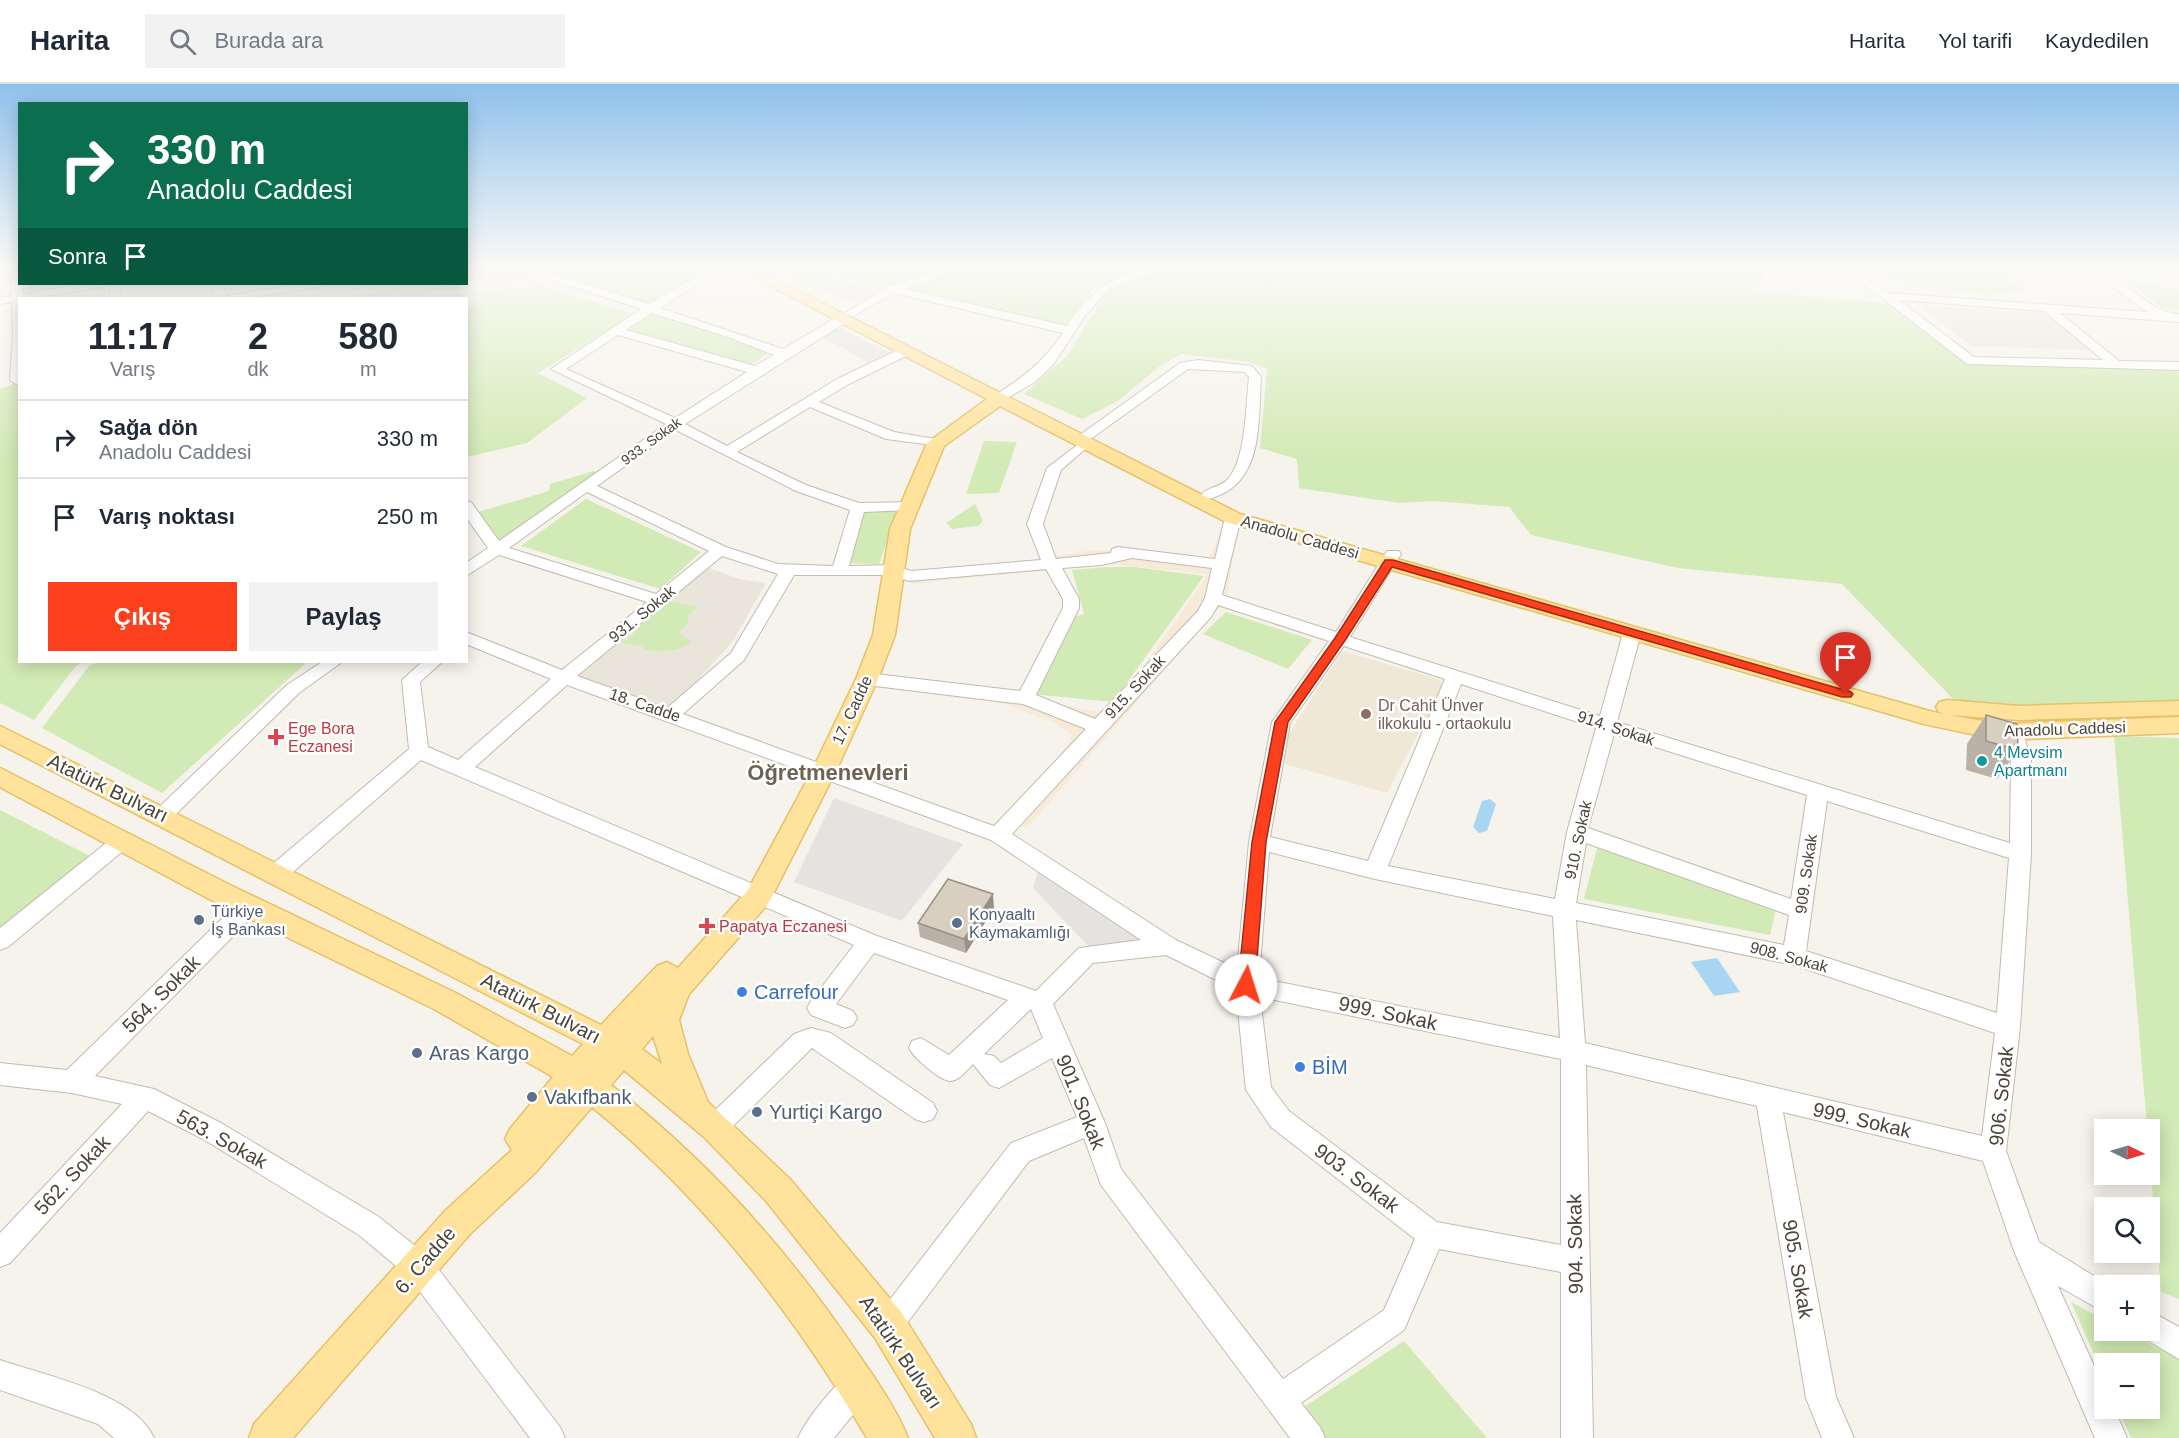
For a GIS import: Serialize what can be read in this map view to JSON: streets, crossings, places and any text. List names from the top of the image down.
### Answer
{
  "streets": {
    "main road": [
      "Anadolu Caddesi",
      "17. Cadde",
      "Atatürk Bulvarı",
      "6. Cadde"
    ],
    "street": [
      "933. Sokak",
      "931. Sokak",
      "915. Sokak",
      "18. Cadde",
      "914. Sokak",
      "910. Sokak",
      "909. Sokak",
      "908. Sokak",
      "564. Sokak",
      "999. Sokak",
      "906. Sokak",
      "901. Sokak",
      "563. Sokak",
      "562. Sokak",
      "903. Sokak",
      "904. Sokak",
      "905. Sokak"
    ]
  },
  "crossings": [
    ["Anadolu Caddesi", "915. Sokak"],
    ["Anadolu Caddesi", "910. Sokak"],
    ["Anadolu Caddesi", "906. Sokak"],
    ["Anadolu Caddesi", "903. Sokak"],
    ["931. Sokak", "18. Cadde"],
    ["915. Sokak", "914. Sokak"],
    ["915. Sokak", "999. Sokak"],
    ["18. Cadde", "17. Cadde"],
    ["18. Cadde", "999. Sokak"],
    ["17. Cadde", "Atatürk Bulvarı"],
    ["17. Cadde", "999. Sokak"],
    ["17. Cadde", "6. Cadde"],
    ["914. Sokak", "910. Sokak"],
    ["914. Sokak", "909. Sokak"],
    ["914. Sokak", "906. Sokak"],
    ["914. Sokak", "903. Sokak"],
    ["910. Sokak", "908. Sokak"],
    ["910. Sokak", "999. Sokak"],
    ["910. Sokak", "904. Sokak"],
    ["909. Sokak", "908. Sokak"],
    ["908. Sokak", "906. Sokak"],
    ["908. Sokak", "903. Sokak"],
    ["564. Sokak", "563. Sokak"],
    ["999. Sokak", "906. Sokak"],
    ["999. Sokak", "903. Sokak"],
    ["999. Sokak", "904. Sokak"],
    ["999. Sokak", "905. Sokak"],
    ["563. Sokak", "562. Sokak"],
    ["563. Sokak", "6. Cadde"],
    ["903. Sokak", "904. Sokak"]
  ],
  "districts": ["Öğretmenevleri"],
  "places": {
    "other": [
      "Dr Cahit Ünver ilkokulu - ortaokulu",
      "4 Mevsim Apartmanı",
      "Türkiye İş Bankası",
      "Konyaaltı Kaymakamlığı",
      "Carrefour",
      "Aras Kargo",
      "BİM",
      "Vakıfbank",
      "Yurtiçi Kargo"
    ],
    "health": ["Ege Bora Eczanesi", "Papatya Eczanesi"]
  },
  "north": "right",
  "page": {
    "header": "Harita",
    "search": "Burada ara",
    "nav": ["Harita", "Yol tarifi", "Kaydedilen"],
    "turn": ["330 m", "Anadolu Caddesi"],
    "then": "Sonra",
    "eta": [
      "11:17",
      "Varış",
      "2",
      "dk",
      "580",
      "m"
    ],
    "list": [
      {
        "name": "Sağa dön",
        "note": "Anadolu Caddesi",
        "value": "330 m"
      },
      {
        "name": "Varış noktası",
        "value": "250 m"
      }
    ],
    "buttons": ["Çıkış", "Paylaş"],
    "map_buttons": ["+", "−"]
  }
}
